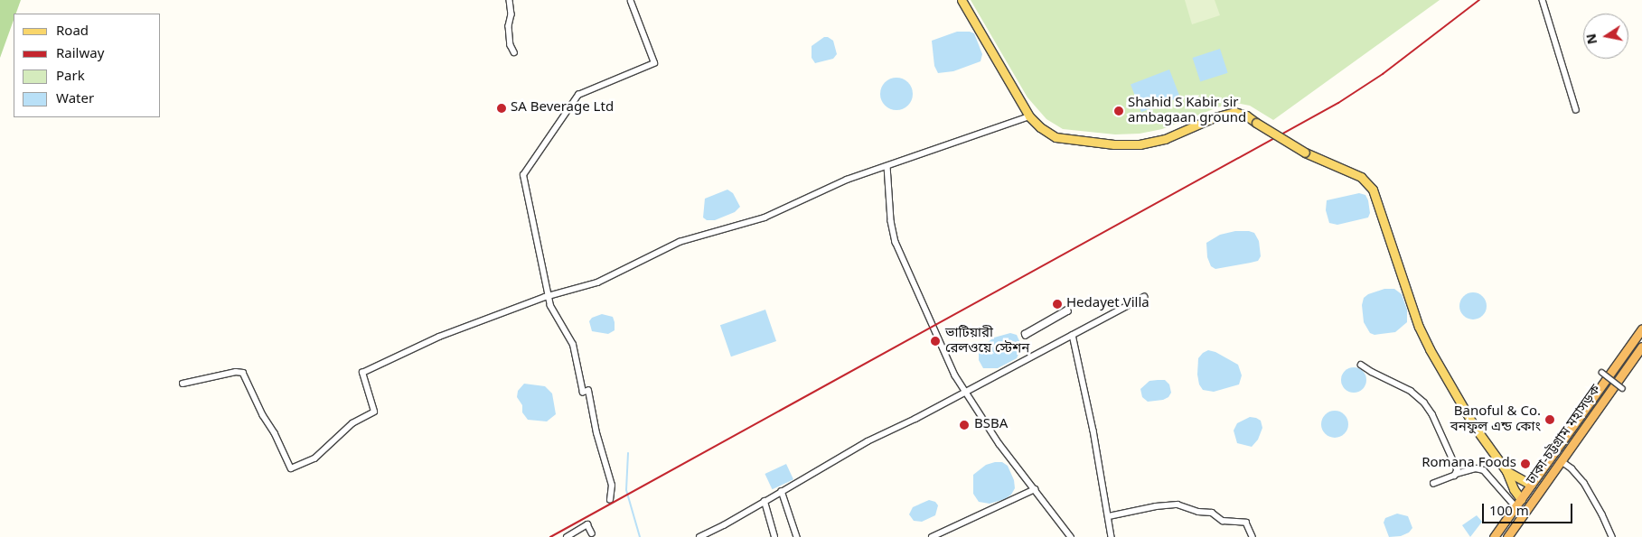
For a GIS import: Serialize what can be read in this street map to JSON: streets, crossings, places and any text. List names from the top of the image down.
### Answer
{
  "streets": {
    "highway": ["ঢাকা-চট্টগ্রাম মহাসড়ক"]
  },
  "places": [
    "SA Beverage Ltd",
    "Shahid S Kabir sir ambagaan ground",
    "Hedayet Villa",
    "ভাটিয়ারী রেলওয়ে স্টেশন",
    "Banoful & Co. বনফুল এন্ড কোং",
    "BSBA",
    "Romana Foods"
  ],
  "legend": [
    "Road",
    "Railway",
    "Park",
    "Water"
  ],
  "scale_bar": "100 m",
  "north": "left"
}
